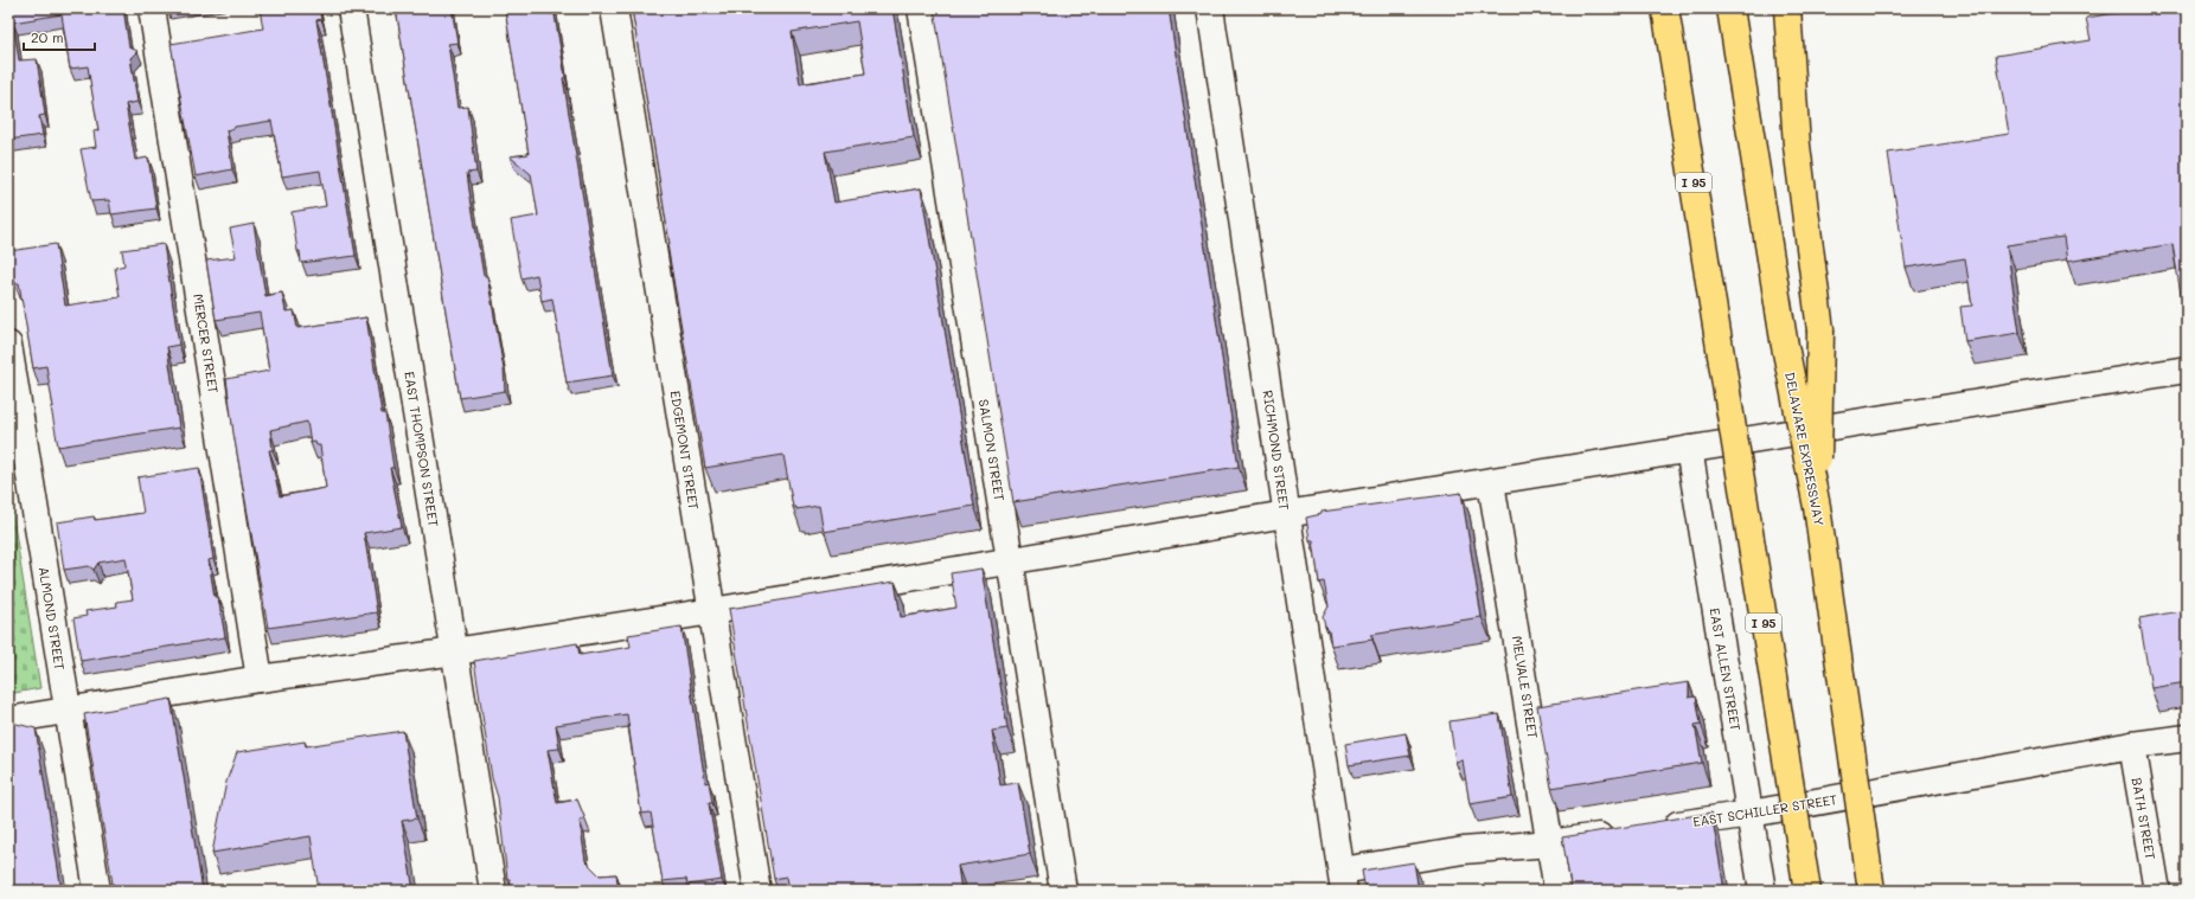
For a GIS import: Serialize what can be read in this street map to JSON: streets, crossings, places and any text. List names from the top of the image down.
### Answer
{
  "streets": {
    "highway": ["I 95", "DELAWARE EXPRESSWAY"],
    "street": [
      "MERCER STREET",
      "EAST THOMPSON STREET",
      "EDGEMONT STREET",
      "SALMON STREET",
      "RICHMOND STREET",
      "ALMOND STREET",
      "EAST ALLEN STREET",
      "MELVALE STREET",
      "EAST SCHILLER STREET",
      "BATH STREET"
    ]
  },
  "crossings": [
    ["EAST ALLEN STREET", "EAST SCHILLER STREET"],
    ["EAST SCHILLER STREET", "BATH STREET"]
  ],
  "scale_bar": "20 m"
}
